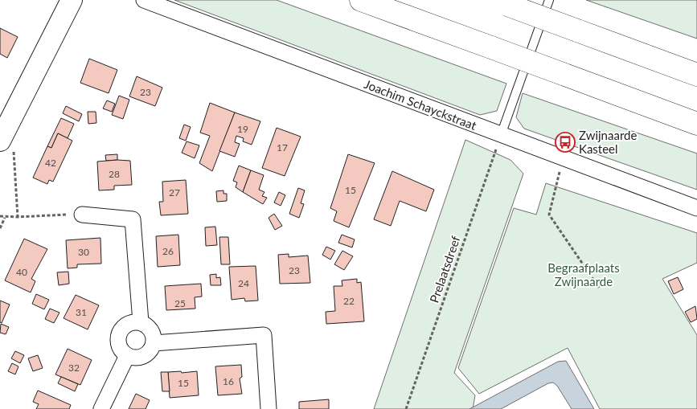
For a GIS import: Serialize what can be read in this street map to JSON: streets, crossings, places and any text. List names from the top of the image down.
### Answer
{
  "streets": {
    "street": ["Joachim Schayckstraat"],
    "path": ["Prelaatsdreef"]
  },
  "crossings": [
    ["Joachim Schayckstraat", "Prelaatsdreef"]
  ],
  "parks": ["Begraafplaats Zwijnaarde"],
  "places": {
    "bus stop": ["Zwijnaarde Kasteel"]
  },
  "house_numbers": [
    "23",
    "19",
    "17",
    "42",
    "28",
    "15",
    "27",
    "26",
    "30",
    "23",
    "40",
    "24",
    "22",
    "25",
    "31",
    "32",
    "16",
    "15"
  ]
}
